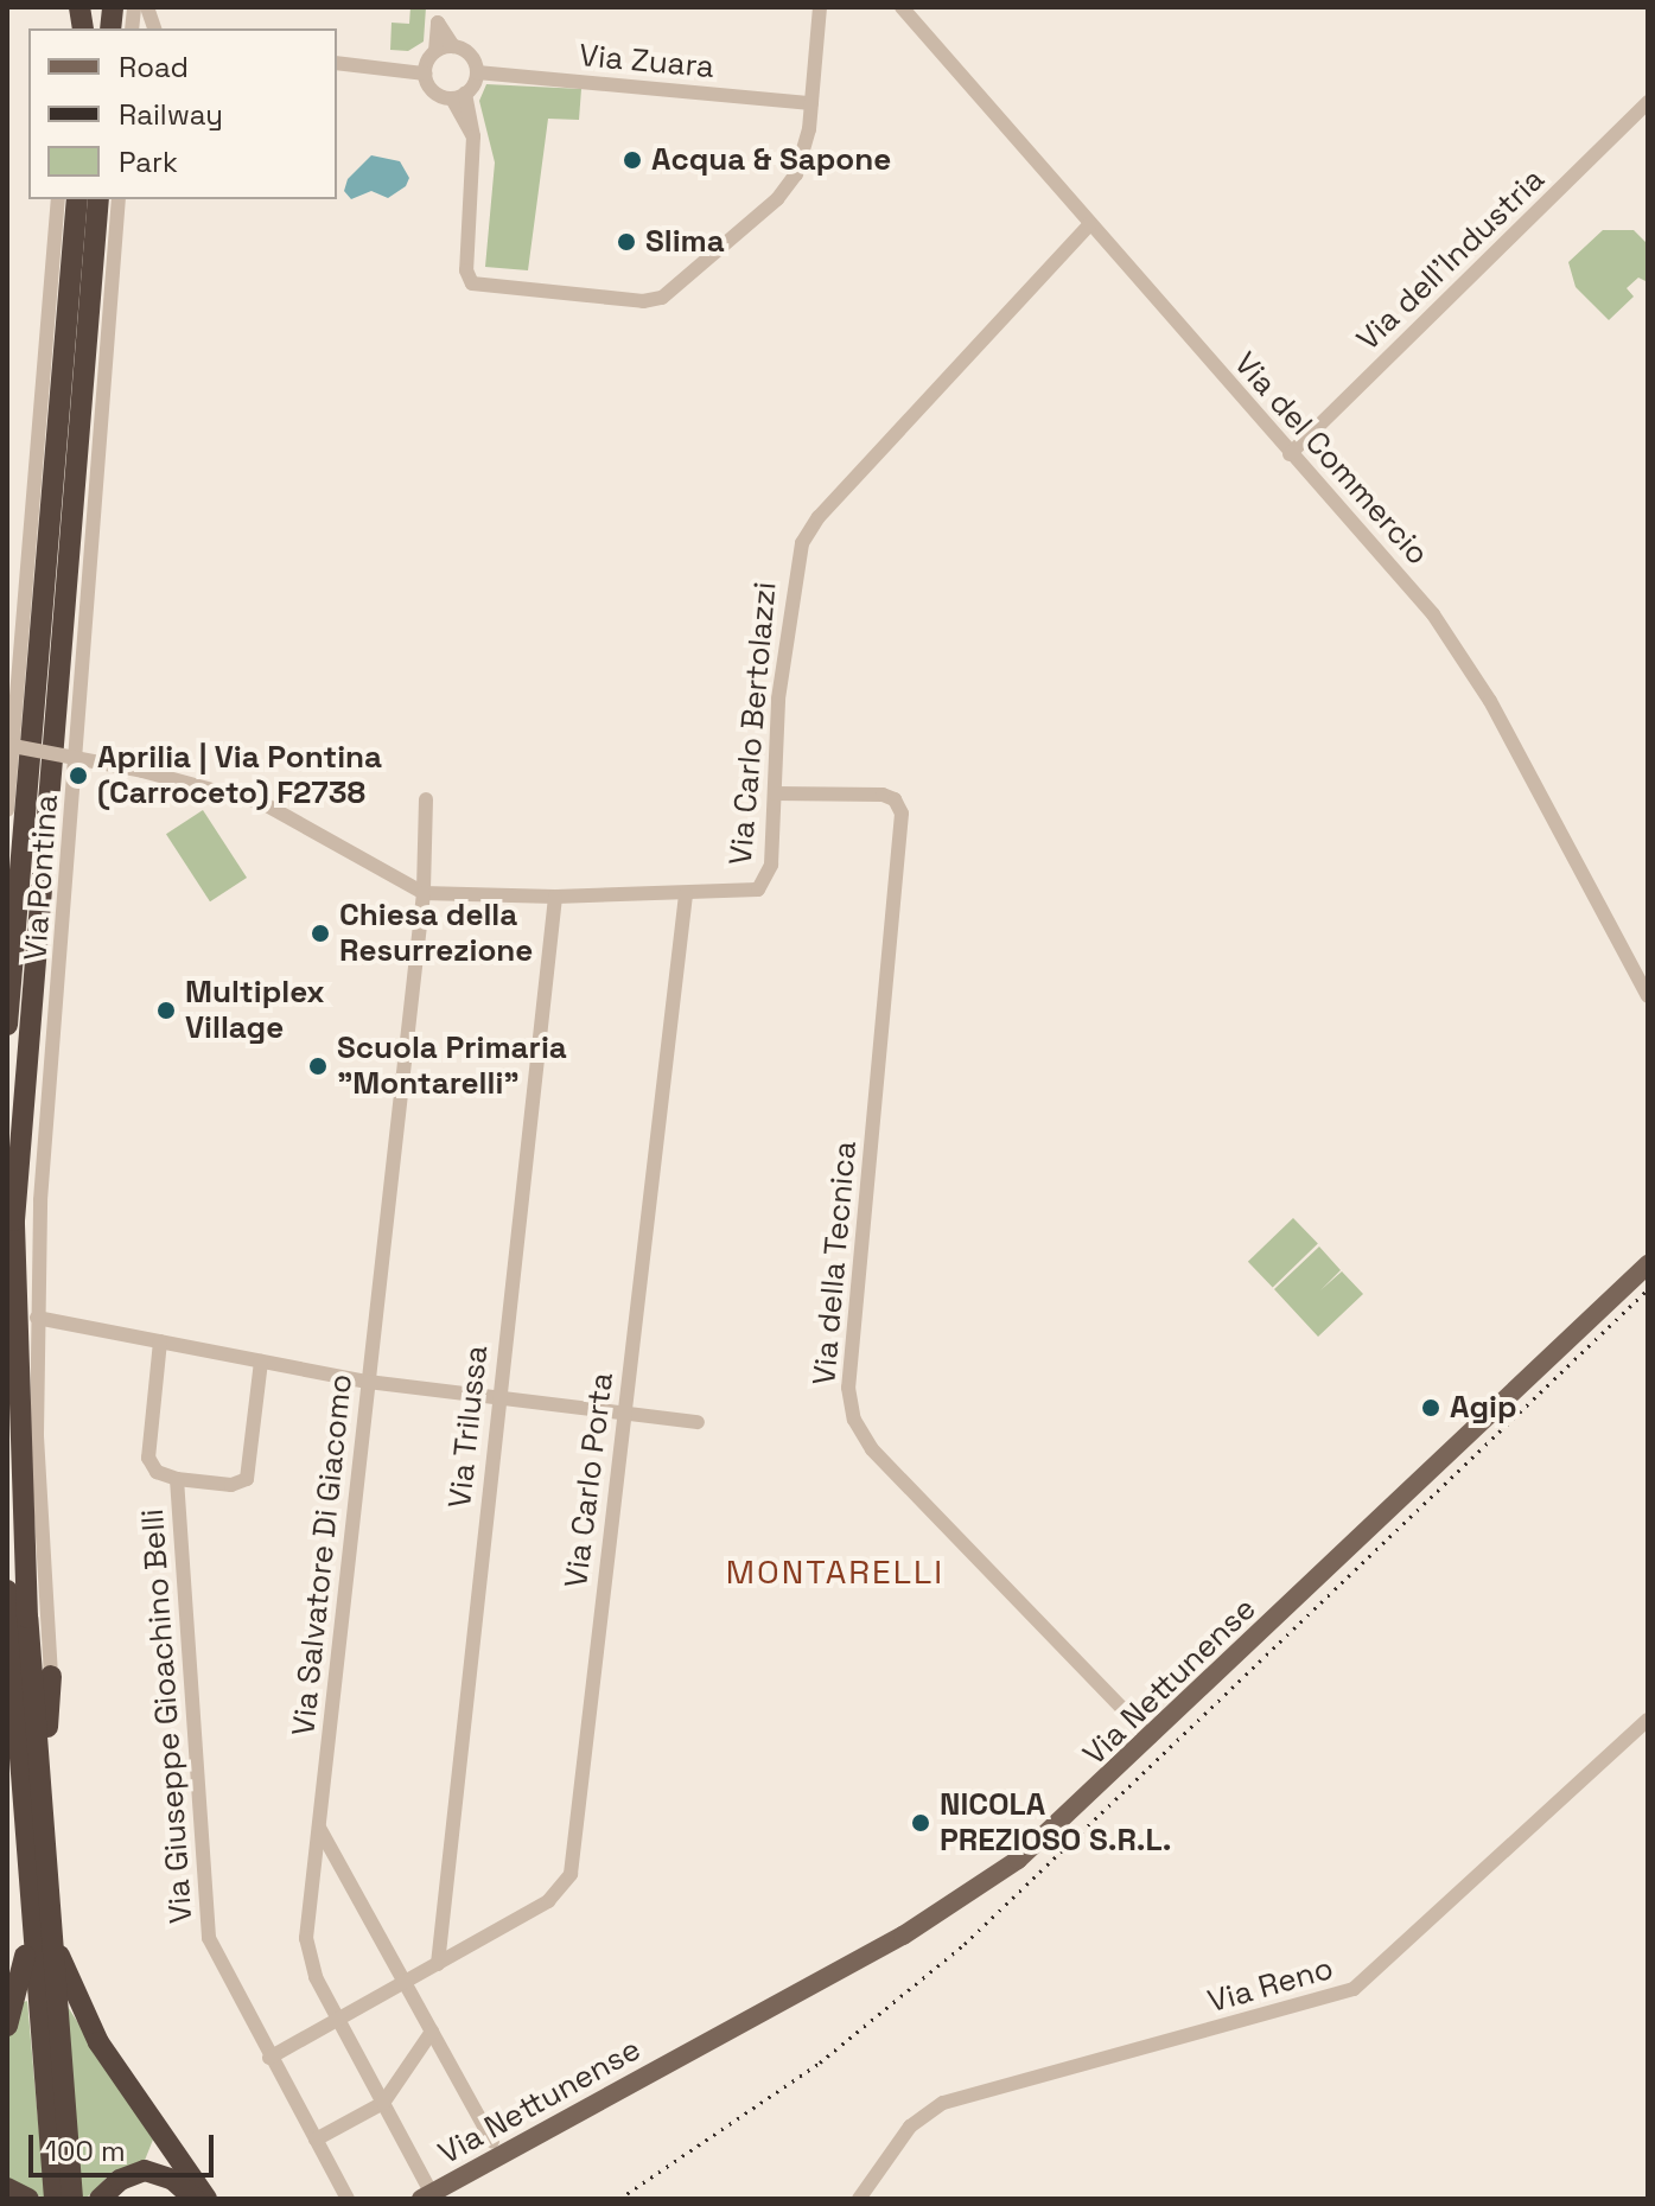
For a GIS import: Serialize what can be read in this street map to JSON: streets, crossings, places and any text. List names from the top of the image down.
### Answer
{
  "streets": {
    "main road": ["Via Nettunense"],
    "street": [
      "Via Zuara",
      "Via dell'Industria",
      "Via del Commercio",
      "Via Carlo Bertolazzi",
      "Via Pontina",
      "Via della Tecnica",
      "Via Trilussa",
      "Via Carlo Porta",
      "Via Salvatore Di Giacomo",
      "Via Giuseppe Gioachino Belli",
      "Via Reno"
    ]
  },
  "crossings": [
    ["Via dell'Industria", "Via del Commercio"],
    ["Via del Commercio", "Via Carlo Bertolazzi"],
    ["Via Carlo Bertolazzi", "Via della Tecnica"],
    ["Via Carlo Bertolazzi", "Via Trilussa"],
    ["Via Carlo Bertolazzi", "Via Carlo Porta"],
    ["Via Carlo Bertolazzi", "Via Salvatore Di Giacomo"],
    ["Via della Tecnica", "Via Nettunense"],
    ["Via Trilussa", "Via Carlo Porta"],
    ["Via Carlo Porta", "Via Salvatore Di Giacomo"],
    ["Via Carlo Porta", "Via Giuseppe Gioachino Belli"],
    ["Via Salvatore Di Giacomo", "Via Nettunense"]
  ],
  "districts": ["MONTARELLI"],
  "places": [
    "Acqua & Sapone",
    "Slima",
    "Aprilia | Via Pontina (Carroceto) F2738",
    "Chiesa della Resurrezione",
    "Multiplex Village",
    "Scuola Primaria \"Montarelli\"",
    "Agip",
    "NICOLA PREZIOSO S.R.L."
  ],
  "legend": ["Road", "Railway", "Park"],
  "scale_bar": "100 m"
}
